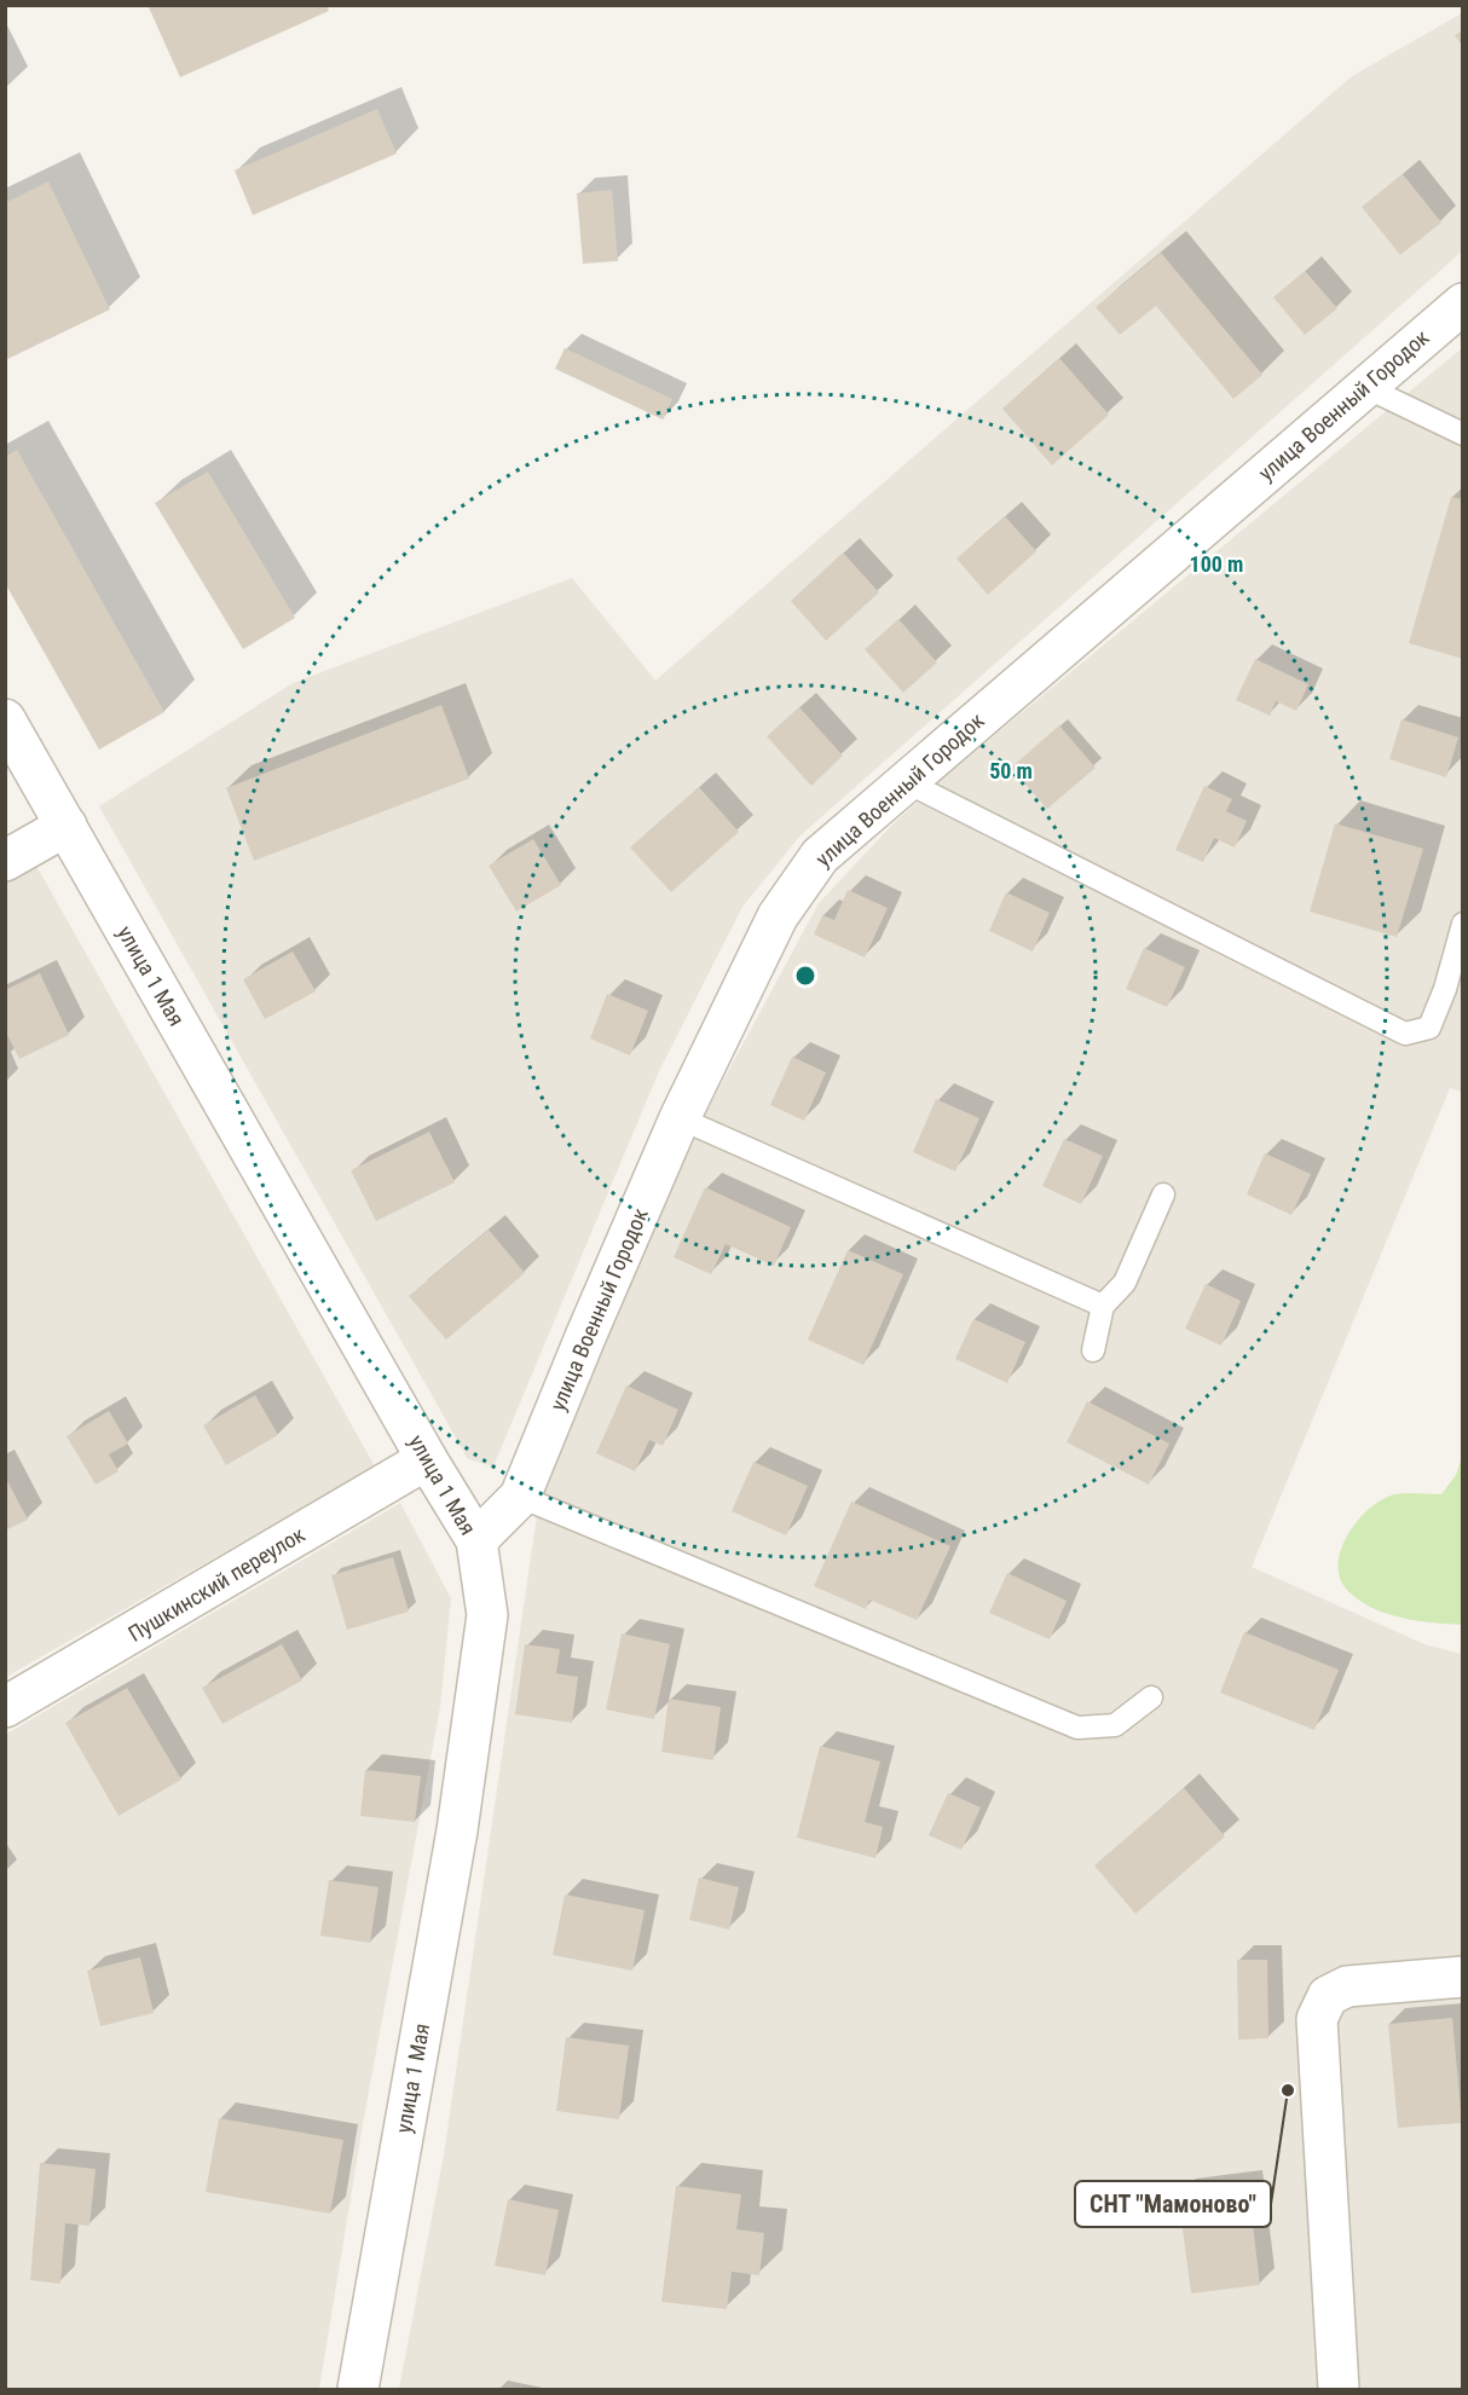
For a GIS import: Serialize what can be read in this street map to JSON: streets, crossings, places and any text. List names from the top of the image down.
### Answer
{
  "streets": {
    "street": ["улица Военный Городок", "улица 1 Мая", "Пушкинский переулок"]
  },
  "crossings": [
    ["улица Военный Городок", "улица 1 Мая"],
    ["улица 1 Мая", "Пушкинский переулок"]
  ],
  "places": ["СНТ \"Мамоново\""],
  "rings": ["100 m", "50 m"]
}
